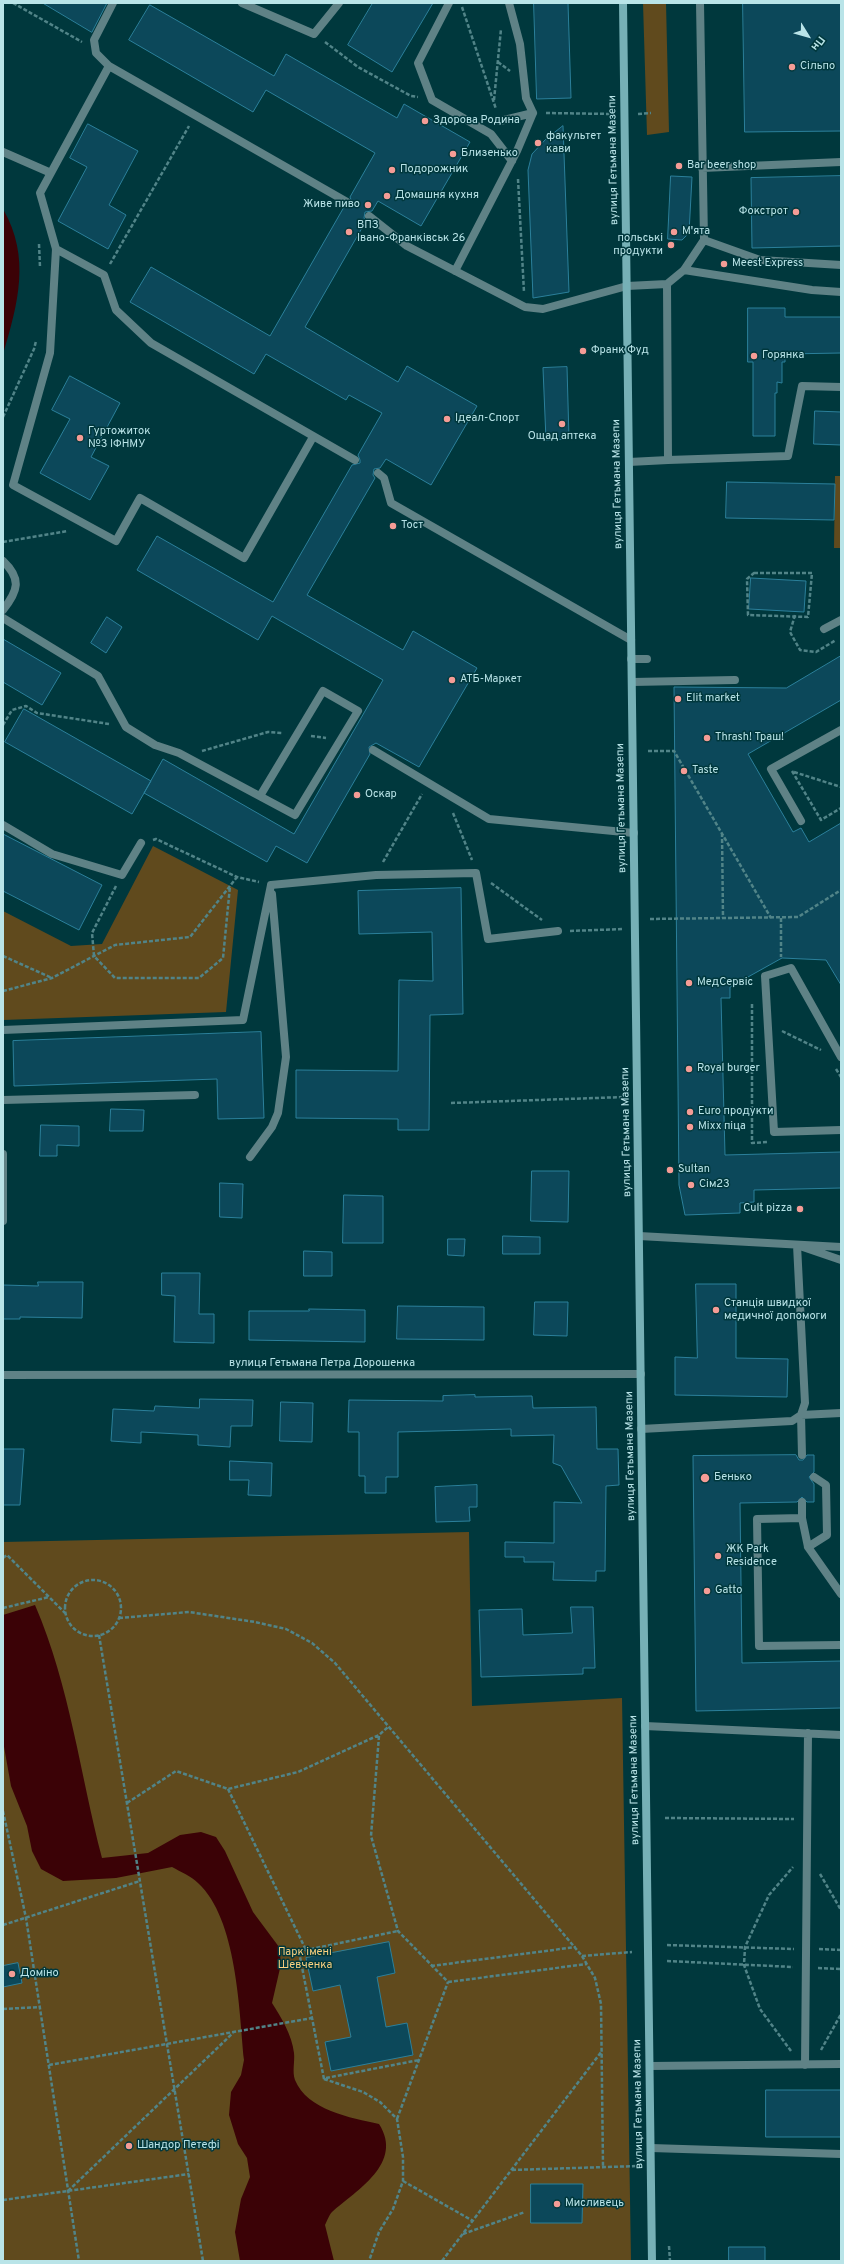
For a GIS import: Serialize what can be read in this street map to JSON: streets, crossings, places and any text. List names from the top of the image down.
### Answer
{
  "streets": {
    "main road": ["вулиця Гетьмана Мазепи"],
    "street": ["вулиця Гетьмана Петра Дорошенка"]
  },
  "crossings": [
    ["вулиця Гетьмана Мазепи", "вулиця Гетьмана Петра Дорошенка"]
  ],
  "parks": ["Парк імені Шевченка"],
  "places": [
    "Сільпо",
    "Здорова Родина",
    "факультет кави",
    "Близенько",
    "Bar beer shop",
    "Подорожник",
    "Домашня кухня",
    "Живе пиво",
    "Фокстрот",
    "ВПЗ Івано-Франківськ 26",
    "М'ята",
    "польські продукти",
    "Meest Express",
    "Франк Фуд",
    "Горянка",
    "Ідеал-Спорт",
    "Ощад аптека",
    "Гуртожиток №3 ІФНМУ",
    "Тост",
    "АТБ-Маркет",
    "Elit market",
    "Thrash! Траш!",
    "Taste",
    "Оскар",
    "МедСервіс",
    "Royal burger",
    "Euro продукти",
    "Mixx піца",
    "Sultan",
    "Сім23",
    "Cult pizza",
    "Станція швидкої медичної допомоги",
    "Бенько",
    "ЖК Park Residence",
    "Gatto",
    "Доміно",
    "Шандор Петефі",
    "Мисливець"
  ],
  "north": "bottom right"
}
